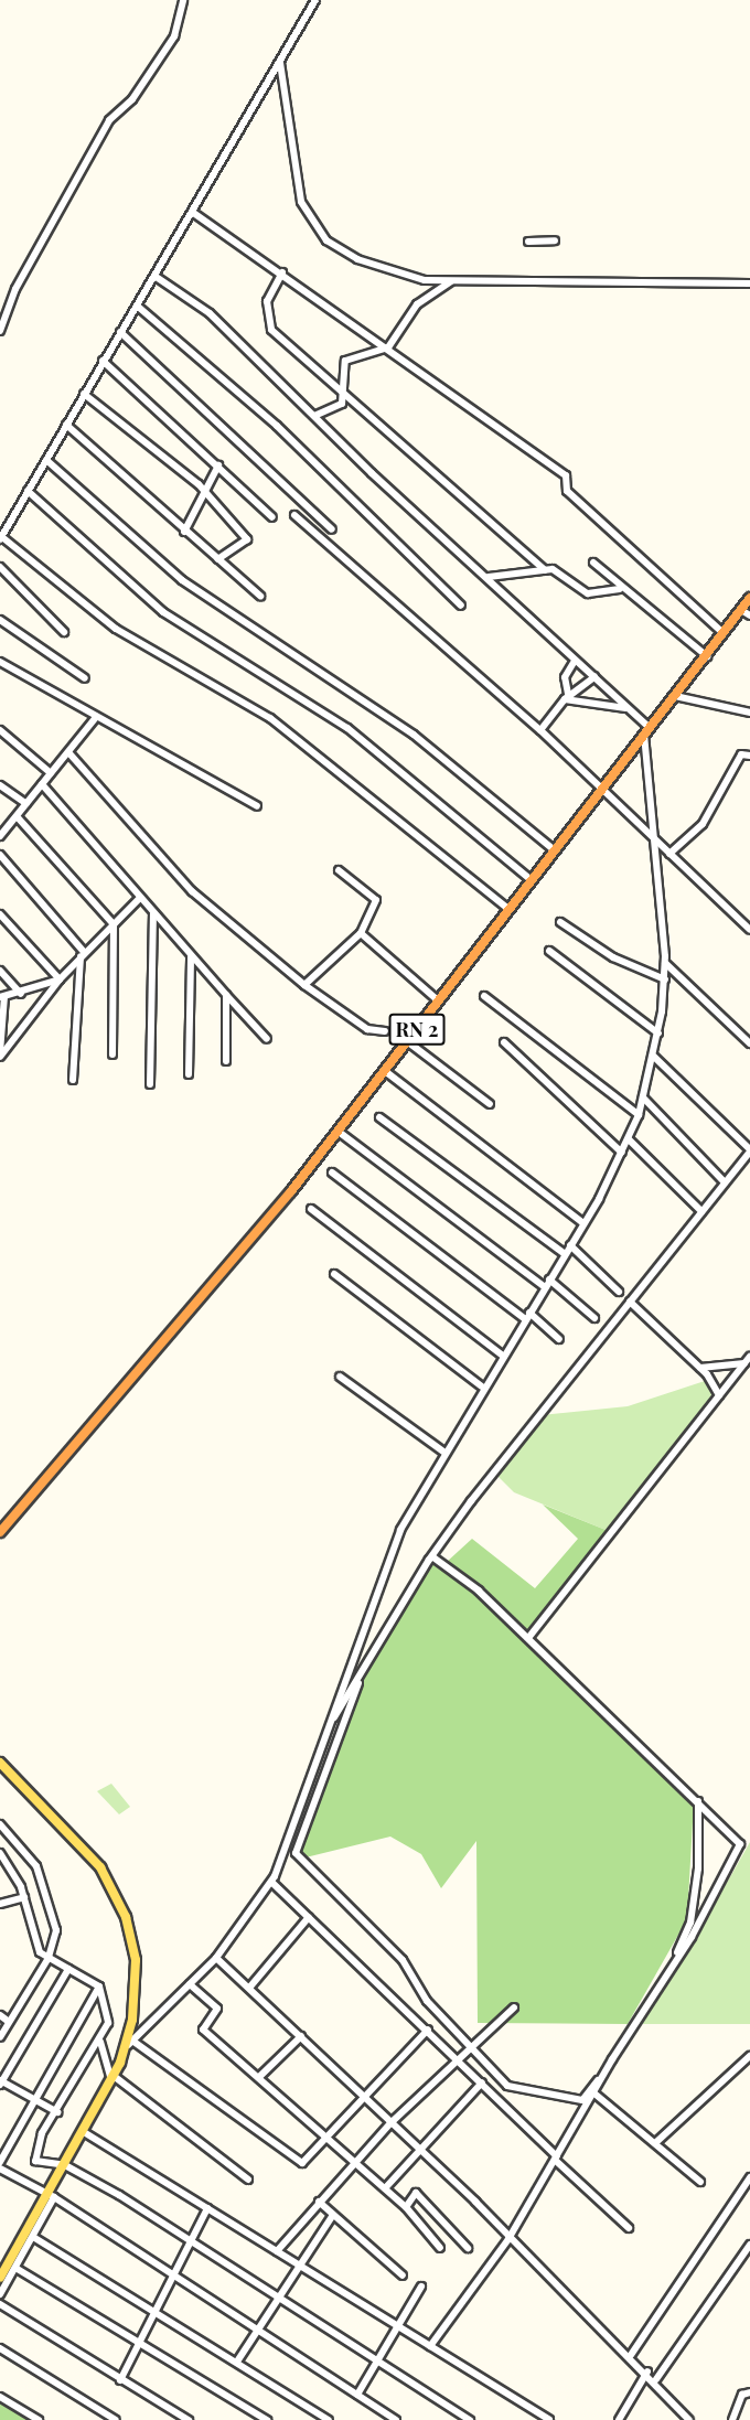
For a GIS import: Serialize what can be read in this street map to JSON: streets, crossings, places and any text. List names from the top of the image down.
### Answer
{
  "streets": {
    "highway": ["RN 2"]
  }
}
